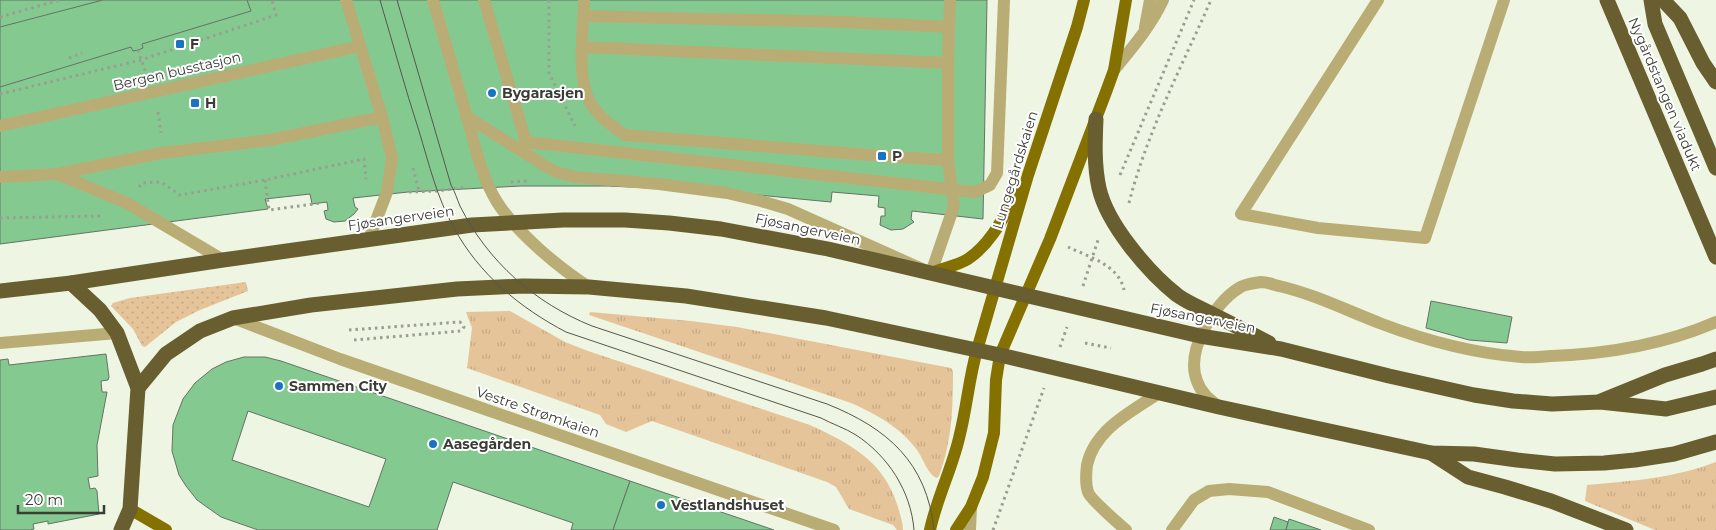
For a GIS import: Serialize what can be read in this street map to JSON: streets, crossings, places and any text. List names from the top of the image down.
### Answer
{
  "streets": {
    "highway": ["Nygårdstangen viadukt", "Fjøsangerveien"],
    "main road": ["Lungegårdskaien"],
    "street": ["Bergen busstasjon", "Vestre Strømkaien"]
  },
  "crossings": [
    ["Lungegårdskaien", "Fjøsangerveien"]
  ],
  "places": {
    "transit": ["F", "H", "P"],
    "other": [
      "Bygarasjen",
      "Sammen City",
      "Aasegården",
      "Vestlandshuset"
    ]
  },
  "scale_bar": "20 m"
}
